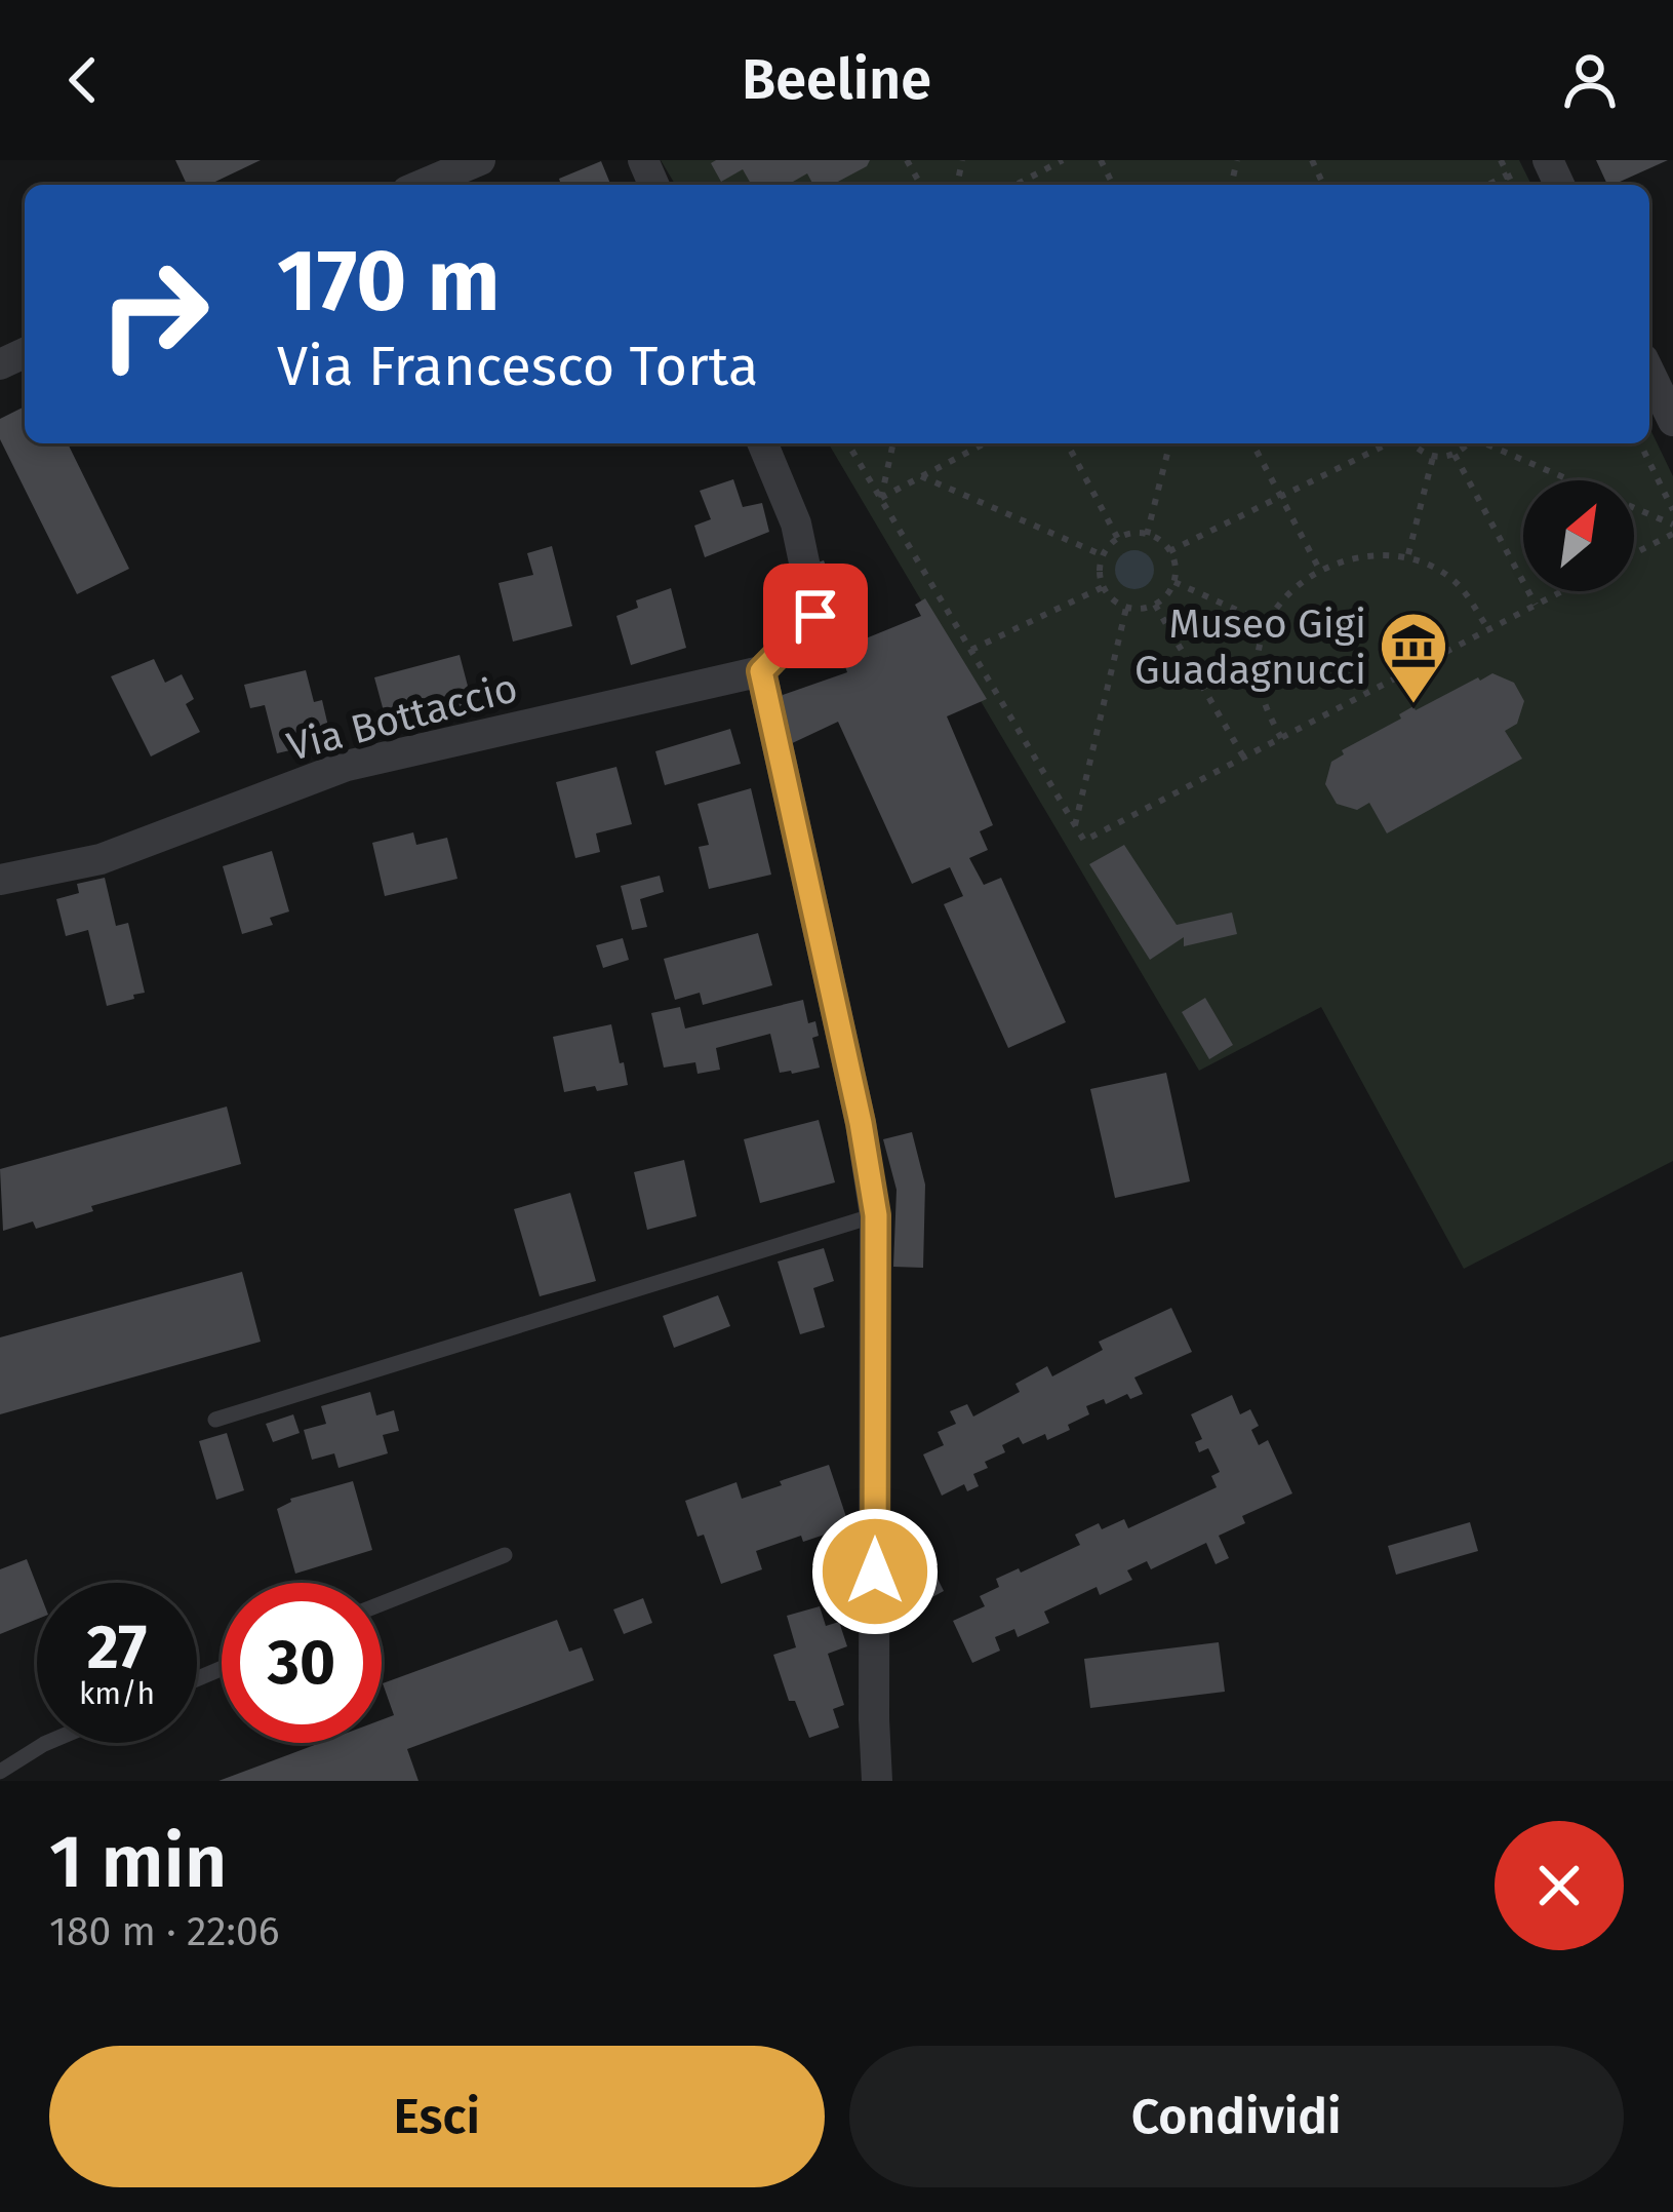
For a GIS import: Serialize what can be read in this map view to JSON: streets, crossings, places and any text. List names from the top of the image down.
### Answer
{
  "streets": {
    "street": ["Via Bottaccio"]
  },
  "places": {
    "museum": ["Museo Gigi Guadagnucci"]
  },
  "north": "top right",
  "page": {
    "header": "Beeline",
    "turn": ["170 m", "Via Francesco Torta"],
    "speed": "27 km/h",
    "limit": "30",
    "heading": ["1 min", "180 m · 22:06"],
    "buttons": ["Esci", "Condividi"]
  }
}
